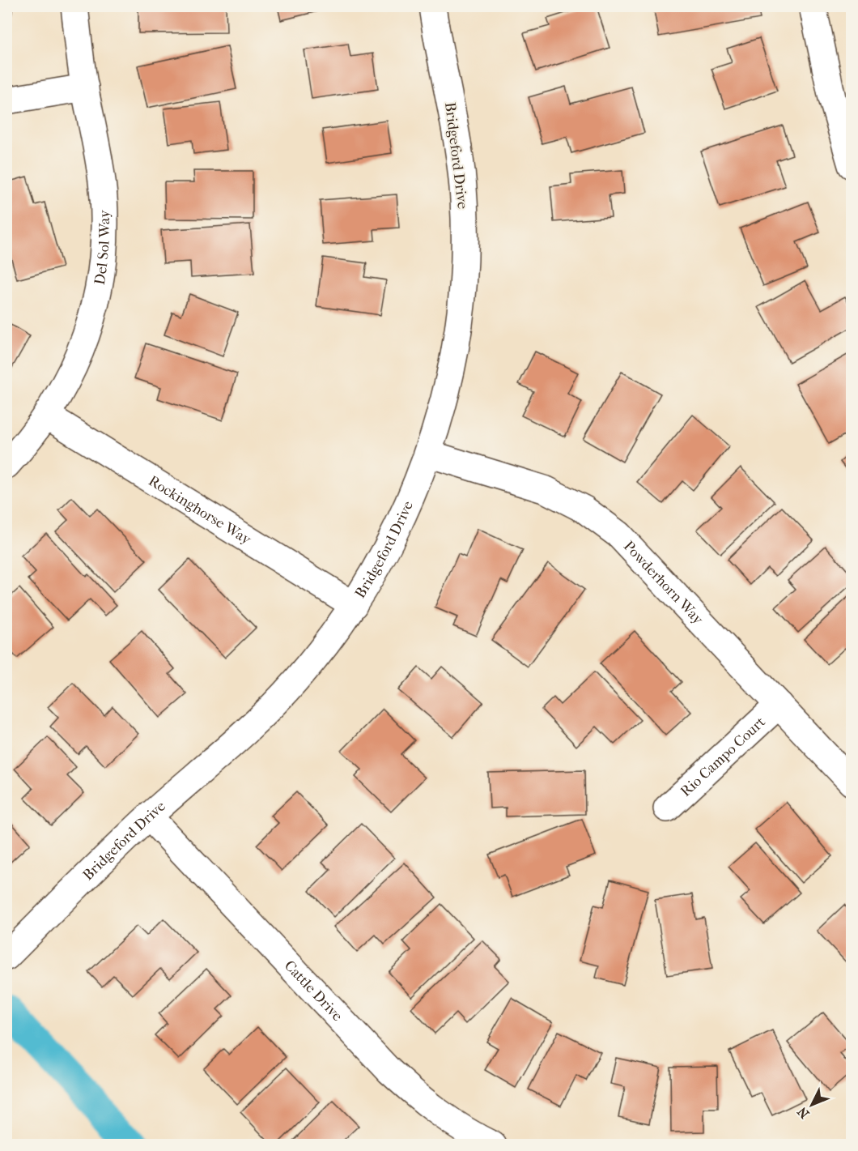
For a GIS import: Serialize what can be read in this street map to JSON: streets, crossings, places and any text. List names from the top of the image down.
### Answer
{
  "streets": {
    "street": [
      "Bridgeford Drive",
      "Del Sol Way",
      "Rockinghorse Way",
      "Powderhorn Way",
      "Rio Campo Court",
      "Cattle Drive"
    ]
  },
  "crossings": [
    ["Bridgeford Drive", "Rockinghorse Way"],
    ["Bridgeford Drive", "Powderhorn Way"],
    ["Bridgeford Drive", "Cattle Drive"],
    ["Del Sol Way", "Rockinghorse Way"],
    ["Powderhorn Way", "Rio Campo Court"]
  ],
  "north": "bottom left"
}
